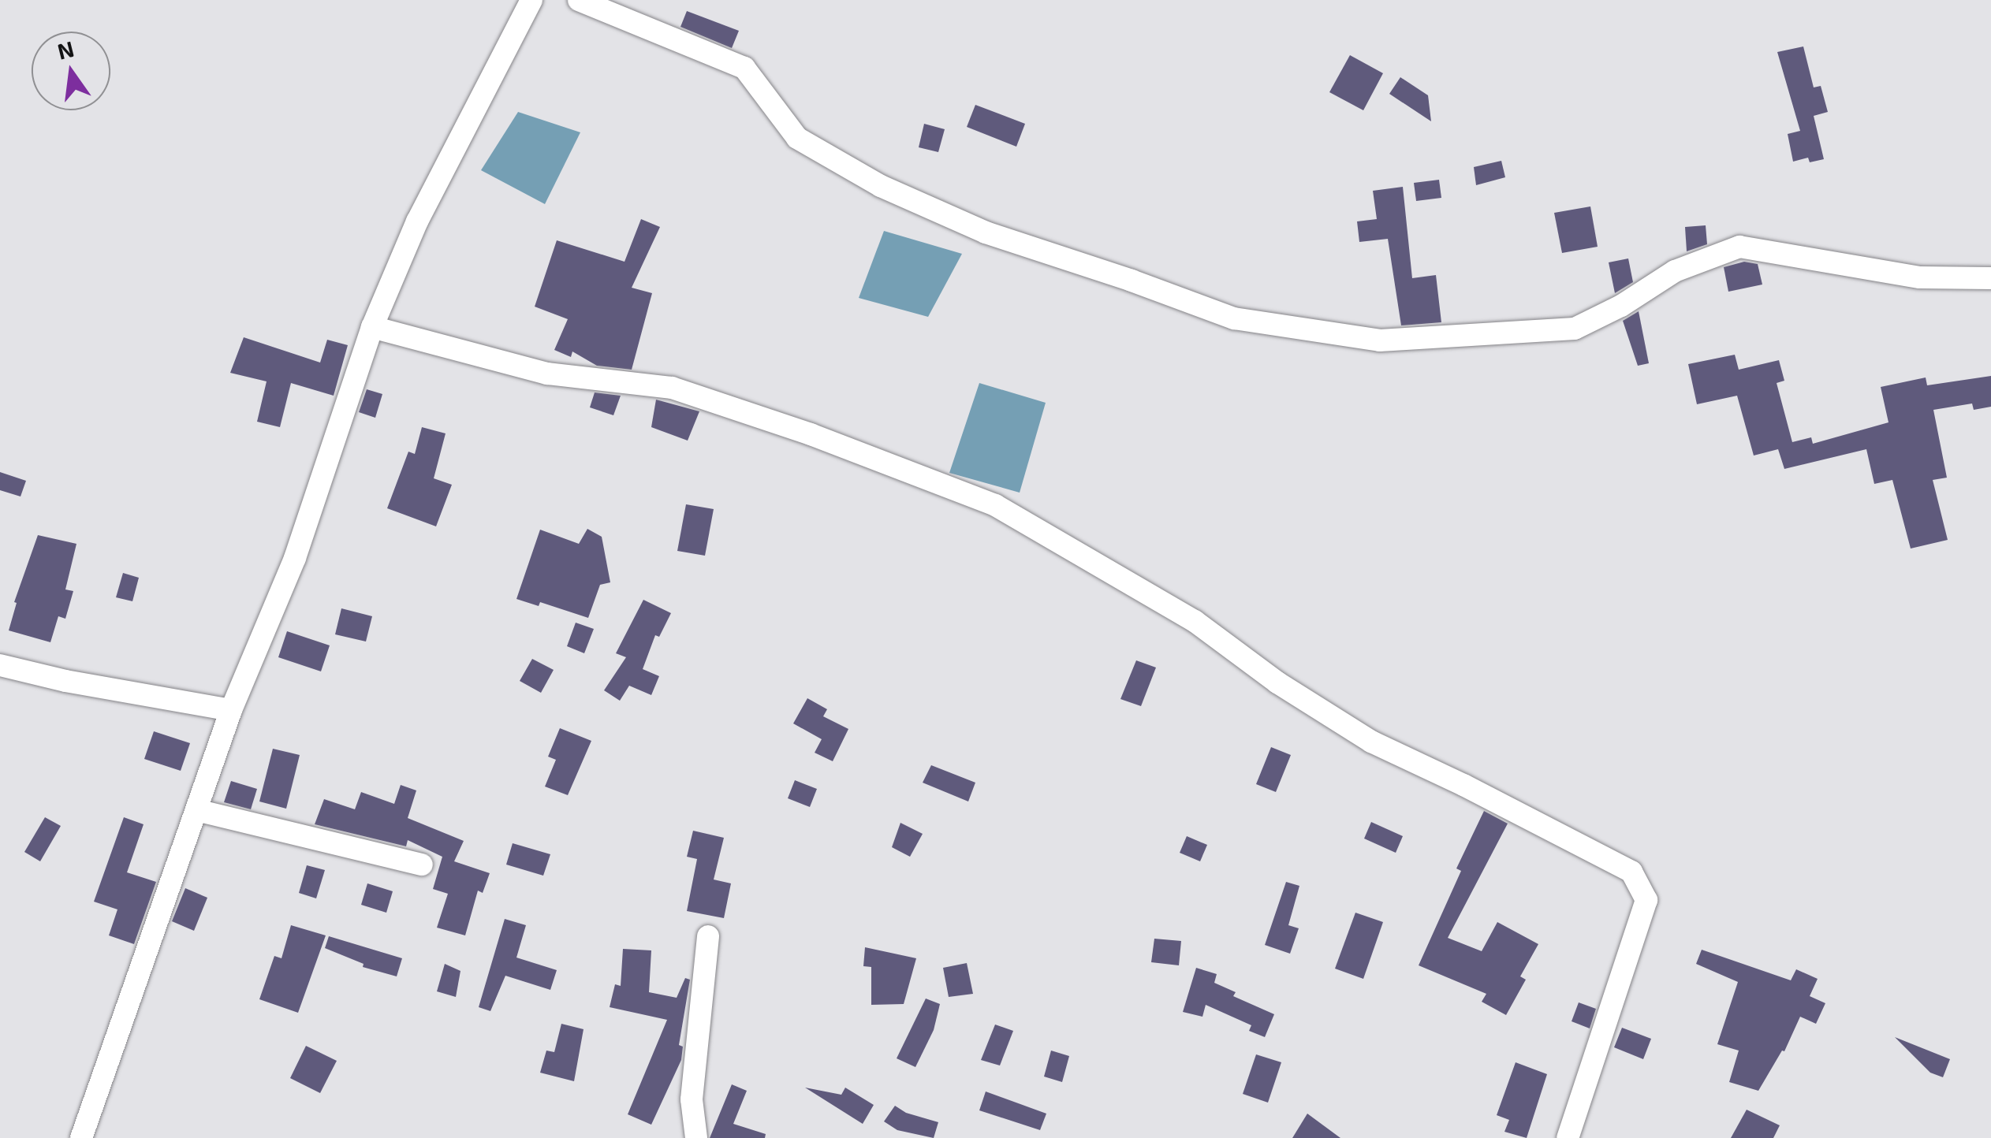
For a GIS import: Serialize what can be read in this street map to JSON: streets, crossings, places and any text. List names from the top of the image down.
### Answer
{
  "north": "top"
}
